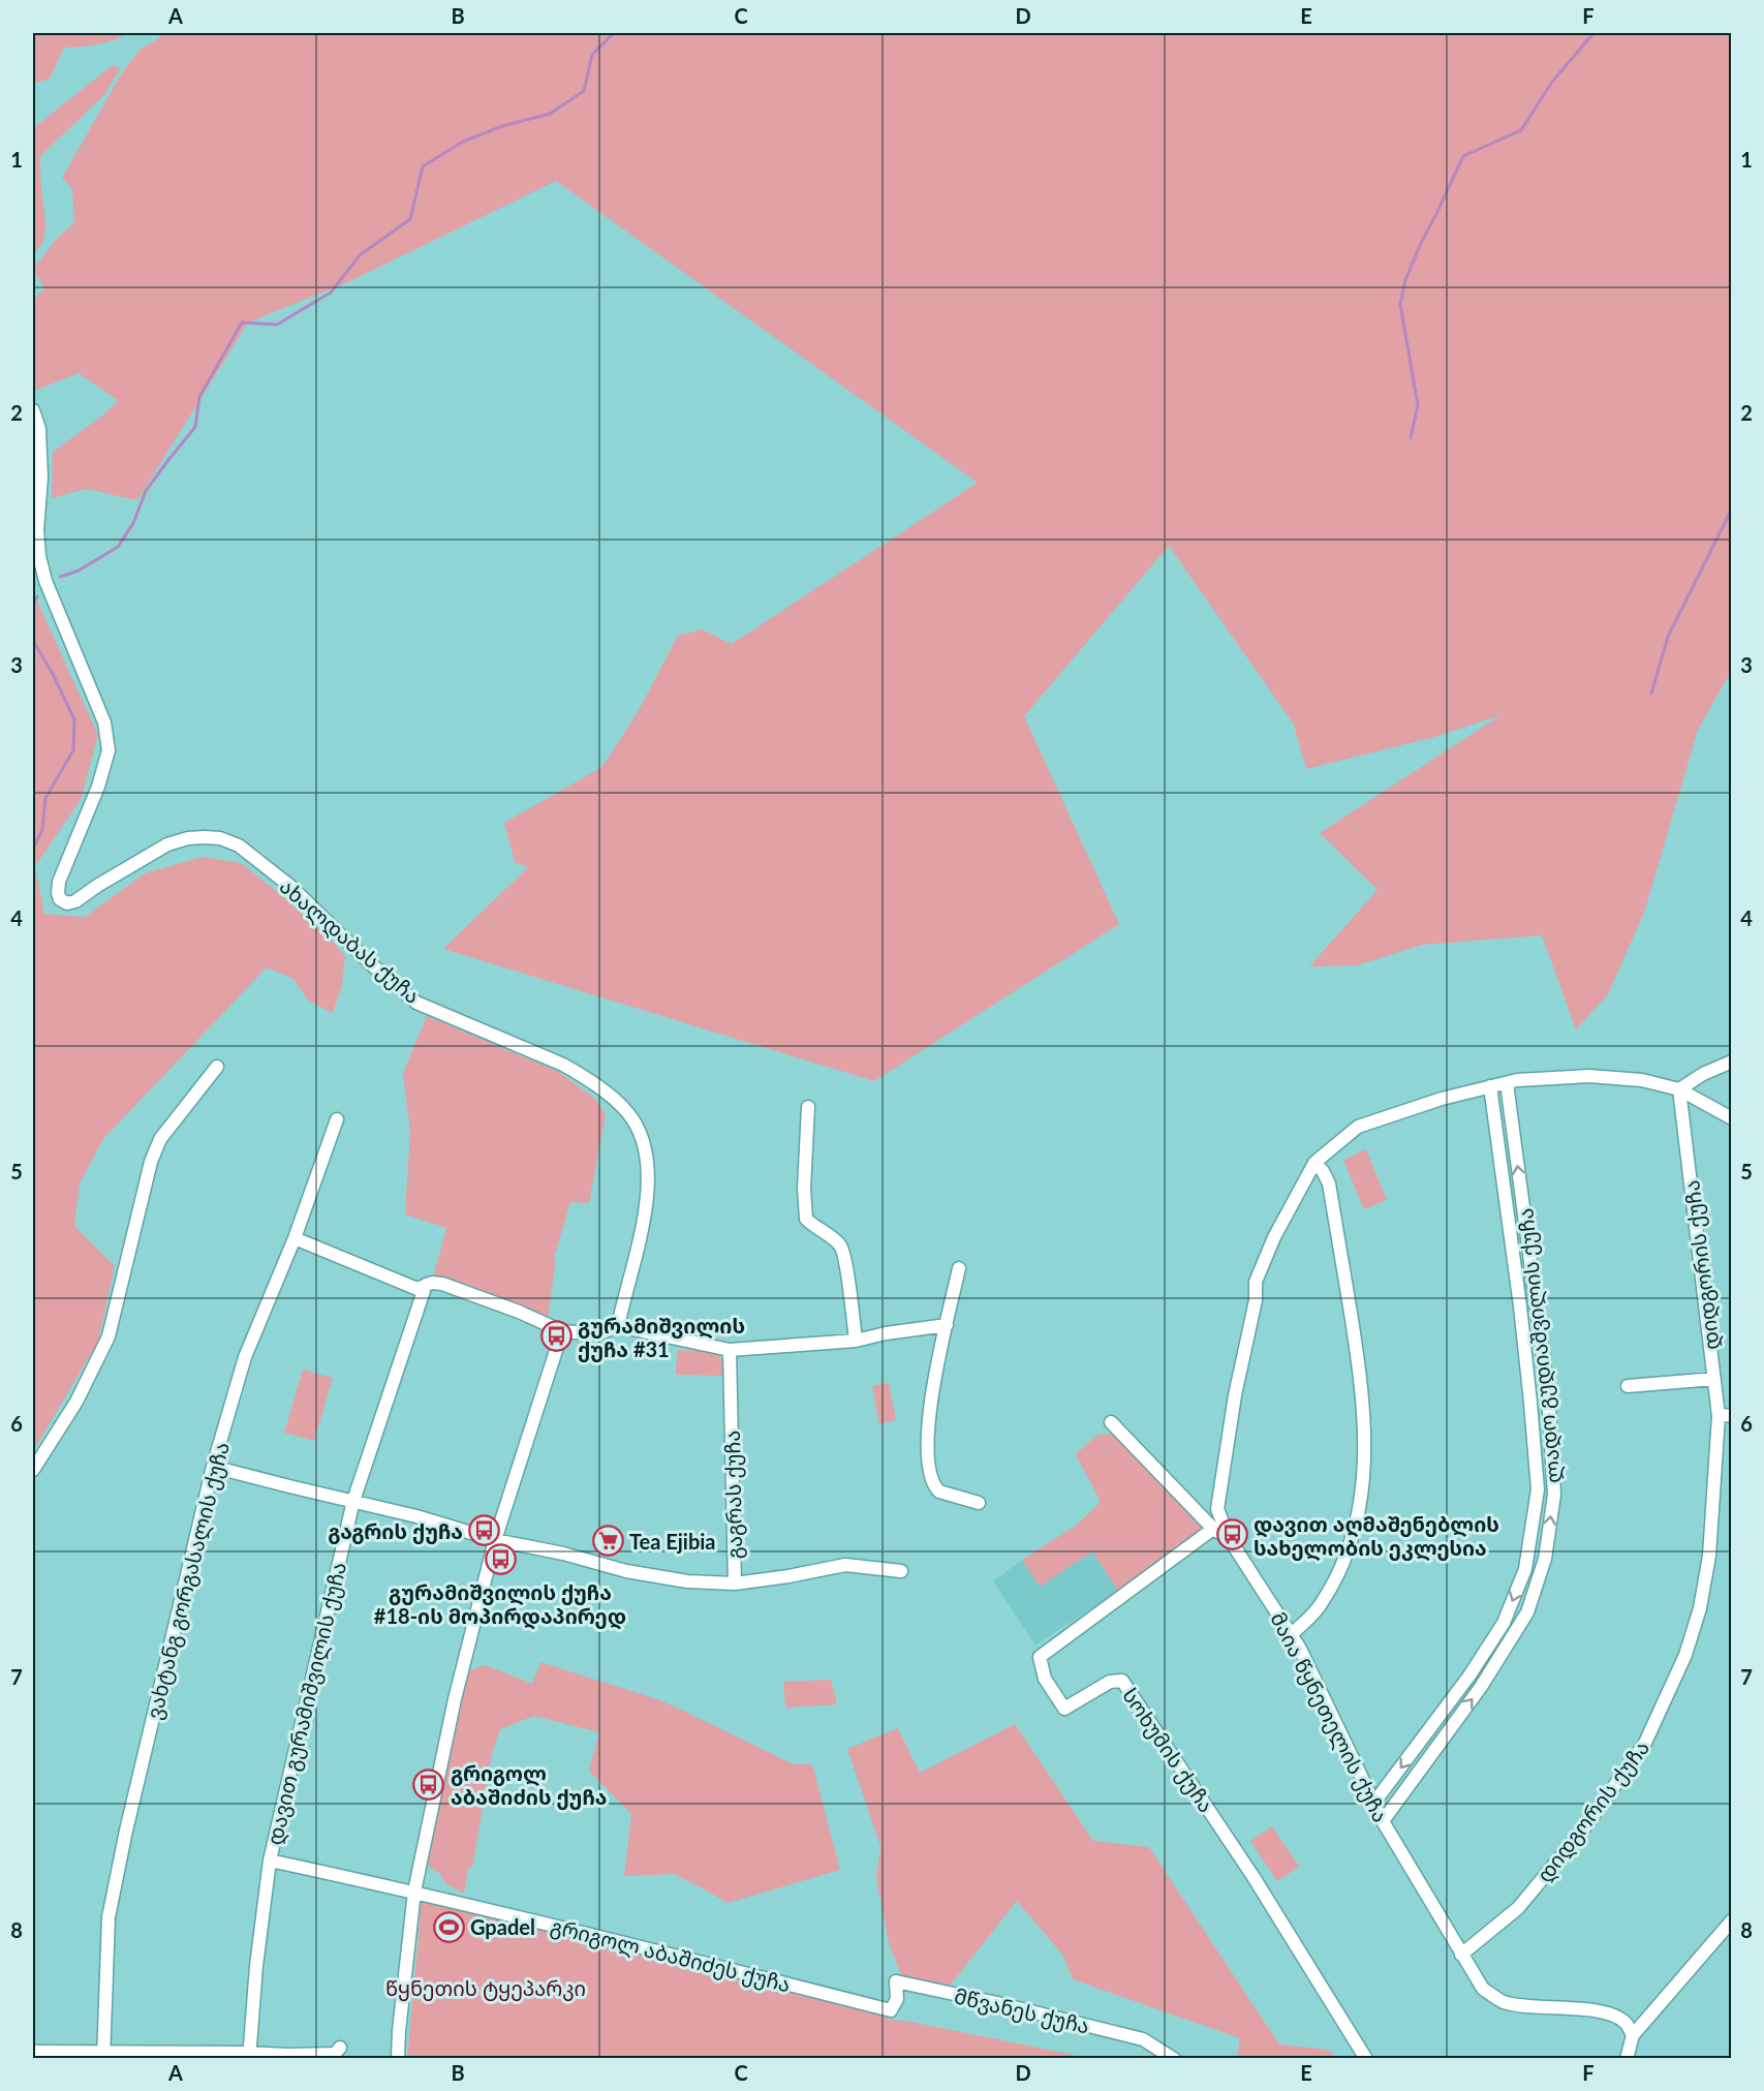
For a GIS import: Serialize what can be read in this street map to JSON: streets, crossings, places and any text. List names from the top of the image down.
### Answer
{
  "streets": {
    "street": [
      "ახალდაბას ქუჩა",
      "დიდგორის ქუჩა",
      "ლადო გუდიაშვილის ქუჩა",
      "გაგრას ქუჩა",
      "ვახტანგ გორგასალის ქუჩა",
      "დავით გურამიშვილის ქუჩა",
      "მაია წყნეთელის ქუჩა",
      "სოხუმის ქუჩა",
      "გრიგოლ აბაშიძეს ქუჩა",
      "მწვანეს ქუჩა"
    ]
  },
  "crossings": [
    ["დიდგორის ქუჩა", "მაია წყნეთელის ქუჩა"],
    ["ლადო გუდიაშვილის ქუჩა", "მაია წყნეთელის ქუჩა"],
    ["გაგრას ქუჩა", "ვახტანგ გორგასალის ქუჩა"],
    ["გაგრას ქუჩა", "დავით გურამიშვილის ქუჩა"],
    ["დავით გურამიშვილის ქუჩა", "გრიგოლ აბაშიძეს ქუჩა"],
    ["გრიგოლ აბაშიძეს ქუჩა", "მწვანეს ქუჩა"]
  ],
  "parks": ["წყნეთის ტყეპარკი"],
  "places": {
    "bus stop": [
      "გურამიშვილის ქუჩა #31",
      "გაგრის ქუჩა",
      "დავით აღმაშენებლის სახელობის ეკლესია",
      "გურამიშვილის ქუჩა #18-ის მოპირდაპირედ",
      "გრიგოლ აბაშიძის ქუჩა"
    ],
    "supermarket": ["Tea Ejibia"],
    "sports": ["Gpadel"]
  },
  "grid": {
    "columns": [
      "A",
      "B",
      "C",
      "D",
      "E",
      "F"
    ],
    "rows": [
      "1",
      "2",
      "3",
      "4",
      "5",
      "6",
      "7",
      "8"
    ]
  }
}
